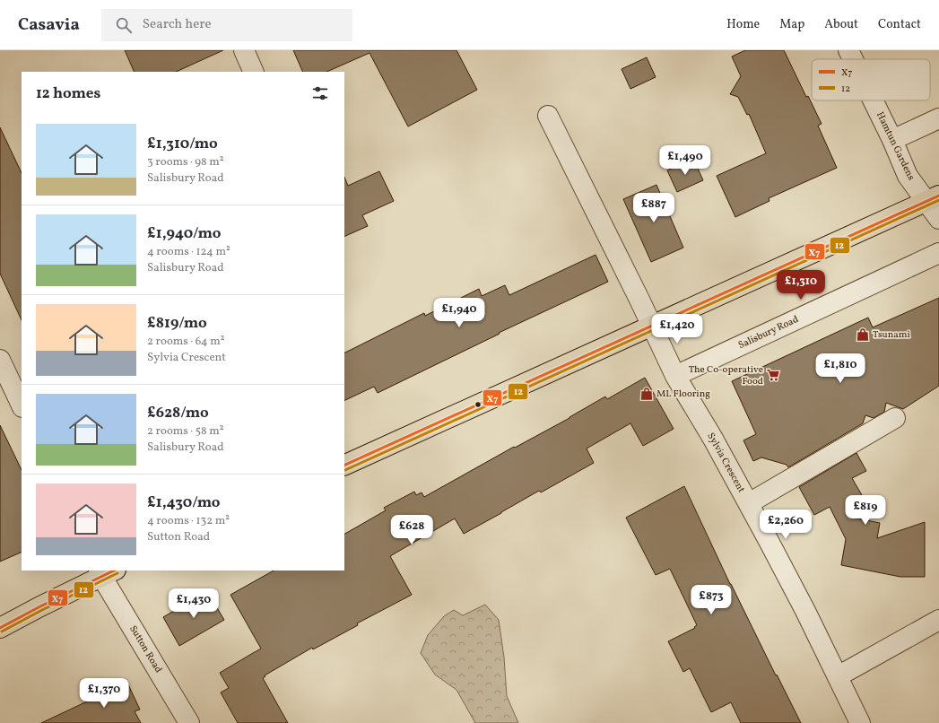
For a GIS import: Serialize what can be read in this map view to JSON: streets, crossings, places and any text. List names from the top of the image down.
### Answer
{
  "streets": {
    "street": [
      "Hamtun Gardens",
      "Salisbury Road",
      "Sylvia Crescent",
      "Sutton Road"
    ]
  },
  "crossings": [
    ["Salisbury Road", "Sylvia Crescent"]
  ],
  "places": {
    "shop": ["Tsunami", "ML Flooring"],
    "supermarket": ["The Co-operative Food"]
  },
  "lines": ["transit line X7", "transit line 12"],
  "legend": ["X7", "12"],
  "page": {
    "header": "Casavia",
    "search": "Search here",
    "nav": [
      "Home",
      "Map",
      "About",
      "Contact"
    ],
    "heading": "12 homes",
    "list": [
      {
        "name": "£1,310/mo",
        "note": "3 rooms · 98 m² · Salisbury Road"
      },
      {
        "name": "£1,940/mo",
        "note": "4 rooms · 124 m² · Salisbury Road"
      },
      {
        "name": "£819/mo",
        "note": "2 rooms · 64 m² · Sylvia Crescent"
      },
      {
        "name": "£628/mo",
        "note": "2 rooms · 58 m² · Salisbury Road"
      },
      {
        "name": "£1,430/mo",
        "note": "4 rooms · 132 m² · Sutton Road"
      }
    ],
    "price": [
      "£1,490",
      "£887",
      "£1,310",
      "£1,940",
      "£1,420",
      "£1,810",
      "£819",
      "£2,260",
      "£628",
      "£873",
      "£1,430",
      "£1,370"
    ]
  }
}
